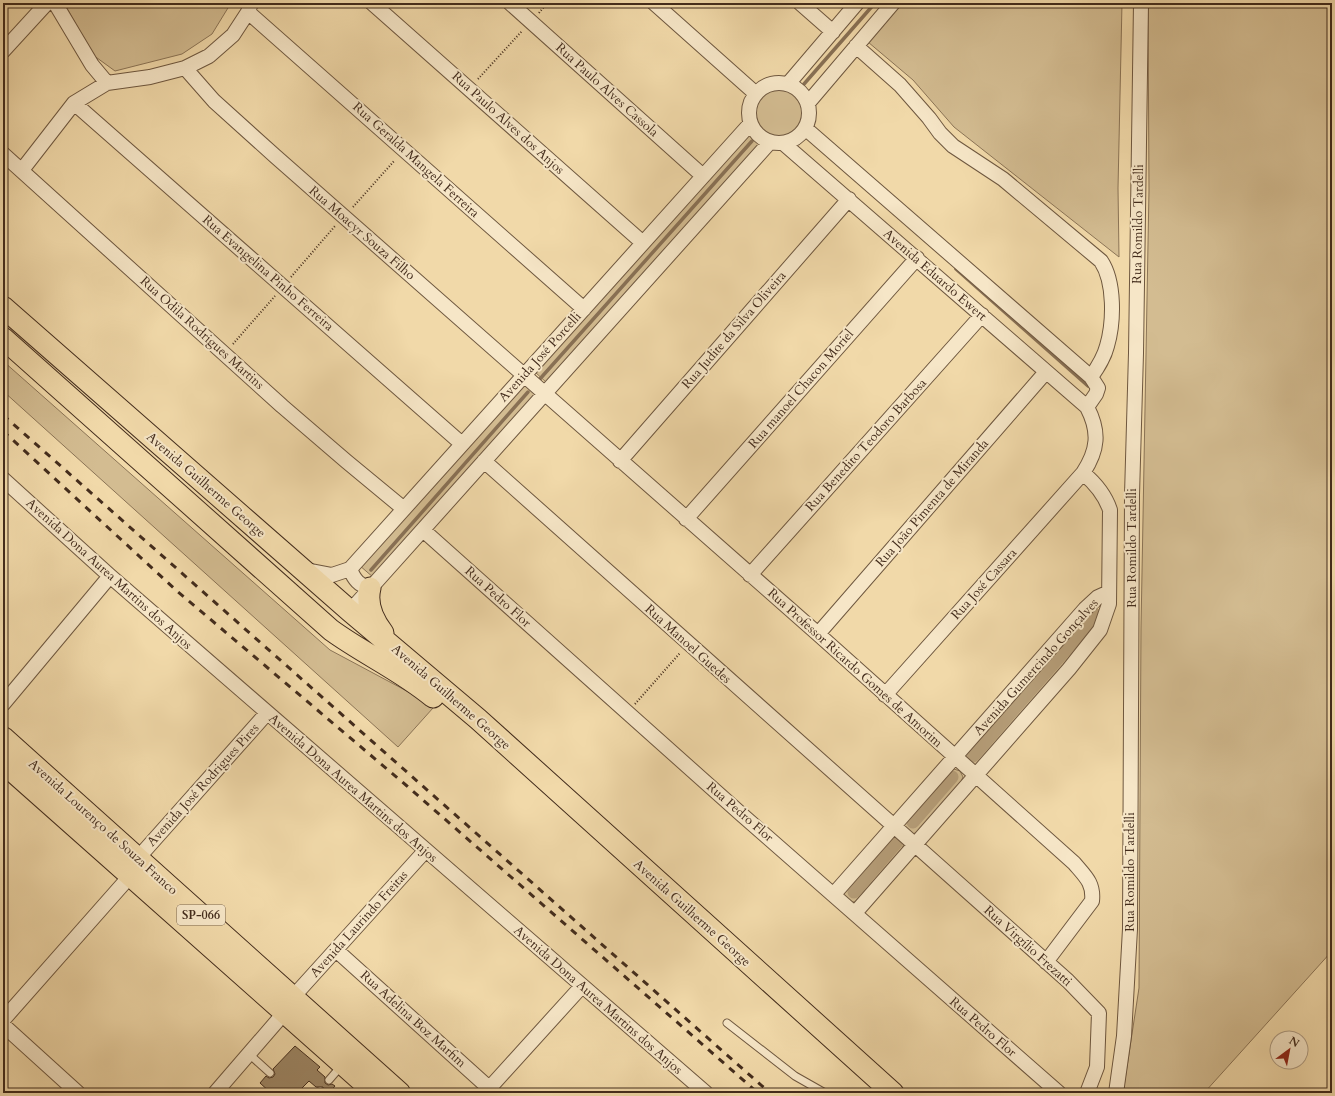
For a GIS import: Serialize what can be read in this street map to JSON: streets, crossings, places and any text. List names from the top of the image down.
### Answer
{
  "streets": {
    "highway": ["Avenida Lourenço de Souza Franco", "SP-066"],
    "main road": ["Avenida Guilherme George"],
    "street": [
      "Rua Paulo Alves Cassola",
      "Rua Paulo Alves dos Anjos",
      "Rua Geralda Mangela Ferreira",
      "Rua Romildo Tardelli",
      "Rua Moacyr Souza Filho",
      "Rua Evangelina Pinho Ferreira",
      "Avenida Eduardo Ewert",
      "Rua Judite da Silva Oliveira",
      "Rua Odila Rodrigues Martins",
      "Avenida José Porcelli",
      "Rua manoel Chacon Moriel",
      "Rua Benedito Teodoro Barbosa",
      "Rua João Pimenta de Miranda",
      "Avenida Dona Aurea Martins dos Anjos",
      "Rua José Cassara",
      "Rua Pedro Flor",
      "Rua Manoel Guedes",
      "Avenida Gumercindo Gonçalves",
      "Rua Professor Ricardo Gomes de Amorim",
      "Avenida José Rodrigues Pires",
      "Avenida Laurindo Freitas",
      "Rua Virgílio Frezatti",
      "Rua Adelina Boz Marfim"
    ]
  },
  "crossings": [
    ["Rua Paulo Alves Cassola", "Avenida José Porcelli"],
    ["Rua Paulo Alves dos Anjos", "Avenida José Porcelli"],
    ["Rua Geralda Mangela Ferreira", "Avenida José Porcelli"],
    ["Rua Moacyr Souza Filho", "Avenida José Porcelli"],
    ["Rua Moacyr Souza Filho", "Rua Professor Ricardo Gomes de Amorim"],
    ["Rua Evangelina Pinho Ferreira", "Avenida José Porcelli"],
    ["Avenida Eduardo Ewert", "Rua Judite da Silva Oliveira"],
    ["Avenida Eduardo Ewert", "Avenida José Porcelli"],
    ["Avenida Eduardo Ewert", "Rua manoel Chacon Moriel"],
    ["Avenida Eduardo Ewert", "Rua Benedito Teodoro Barbosa"],
    ["Avenida Eduardo Ewert", "Rua João Pimenta de Miranda"],
    ["Avenida Eduardo Ewert", "Rua José Cassara"],
    ["Rua Judite da Silva Oliveira", "Rua Professor Ricardo Gomes de Amorim"],
    ["Rua Odila Rodrigues Martins", "Avenida José Porcelli"],
    ["Rua manoel Chacon Moriel", "Rua Professor Ricardo Gomes de Amorim"],
    ["Rua Benedito Teodoro Barbosa", "Rua Professor Ricardo Gomes de Amorim"],
    ["Rua João Pimenta de Miranda", "Rua Professor Ricardo Gomes de Amorim"],
    ["Avenida Dona Aurea Martins dos Anjos", "Avenida José Rodrigues Pires"],
    ["Avenida Dona Aurea Martins dos Anjos", "Avenida Laurindo Freitas"],
    ["Rua José Cassara", "Rua Professor Ricardo Gomes de Amorim"],
    ["Rua Pedro Flor", "Avenida Gumercindo Gonçalves"],
    ["Rua Manoel Guedes", "Avenida Gumercindo Gonçalves"],
    ["Rua Manoel Guedes", "Rua Virgílio Frezatti"],
    ["Avenida Gumercindo Gonçalves", "Rua Professor Ricardo Gomes de Amorim"],
    ["Avenida Gumercindo Gonçalves", "Rua Virgílio Frezatti"],
    ["Rua Professor Ricardo Gomes de Amorim", "Rua Virgílio Frezatti"],
    ["Avenida José Rodrigues Pires", "Avenida Lourenço de Souza Franco"],
    ["Avenida Lourenço de Souza Franco", "Avenida Laurindo Freitas"],
    ["Avenida Laurindo Freitas", "Rua Adelina Boz Marfim"]
  ],
  "north": "top right"
}
